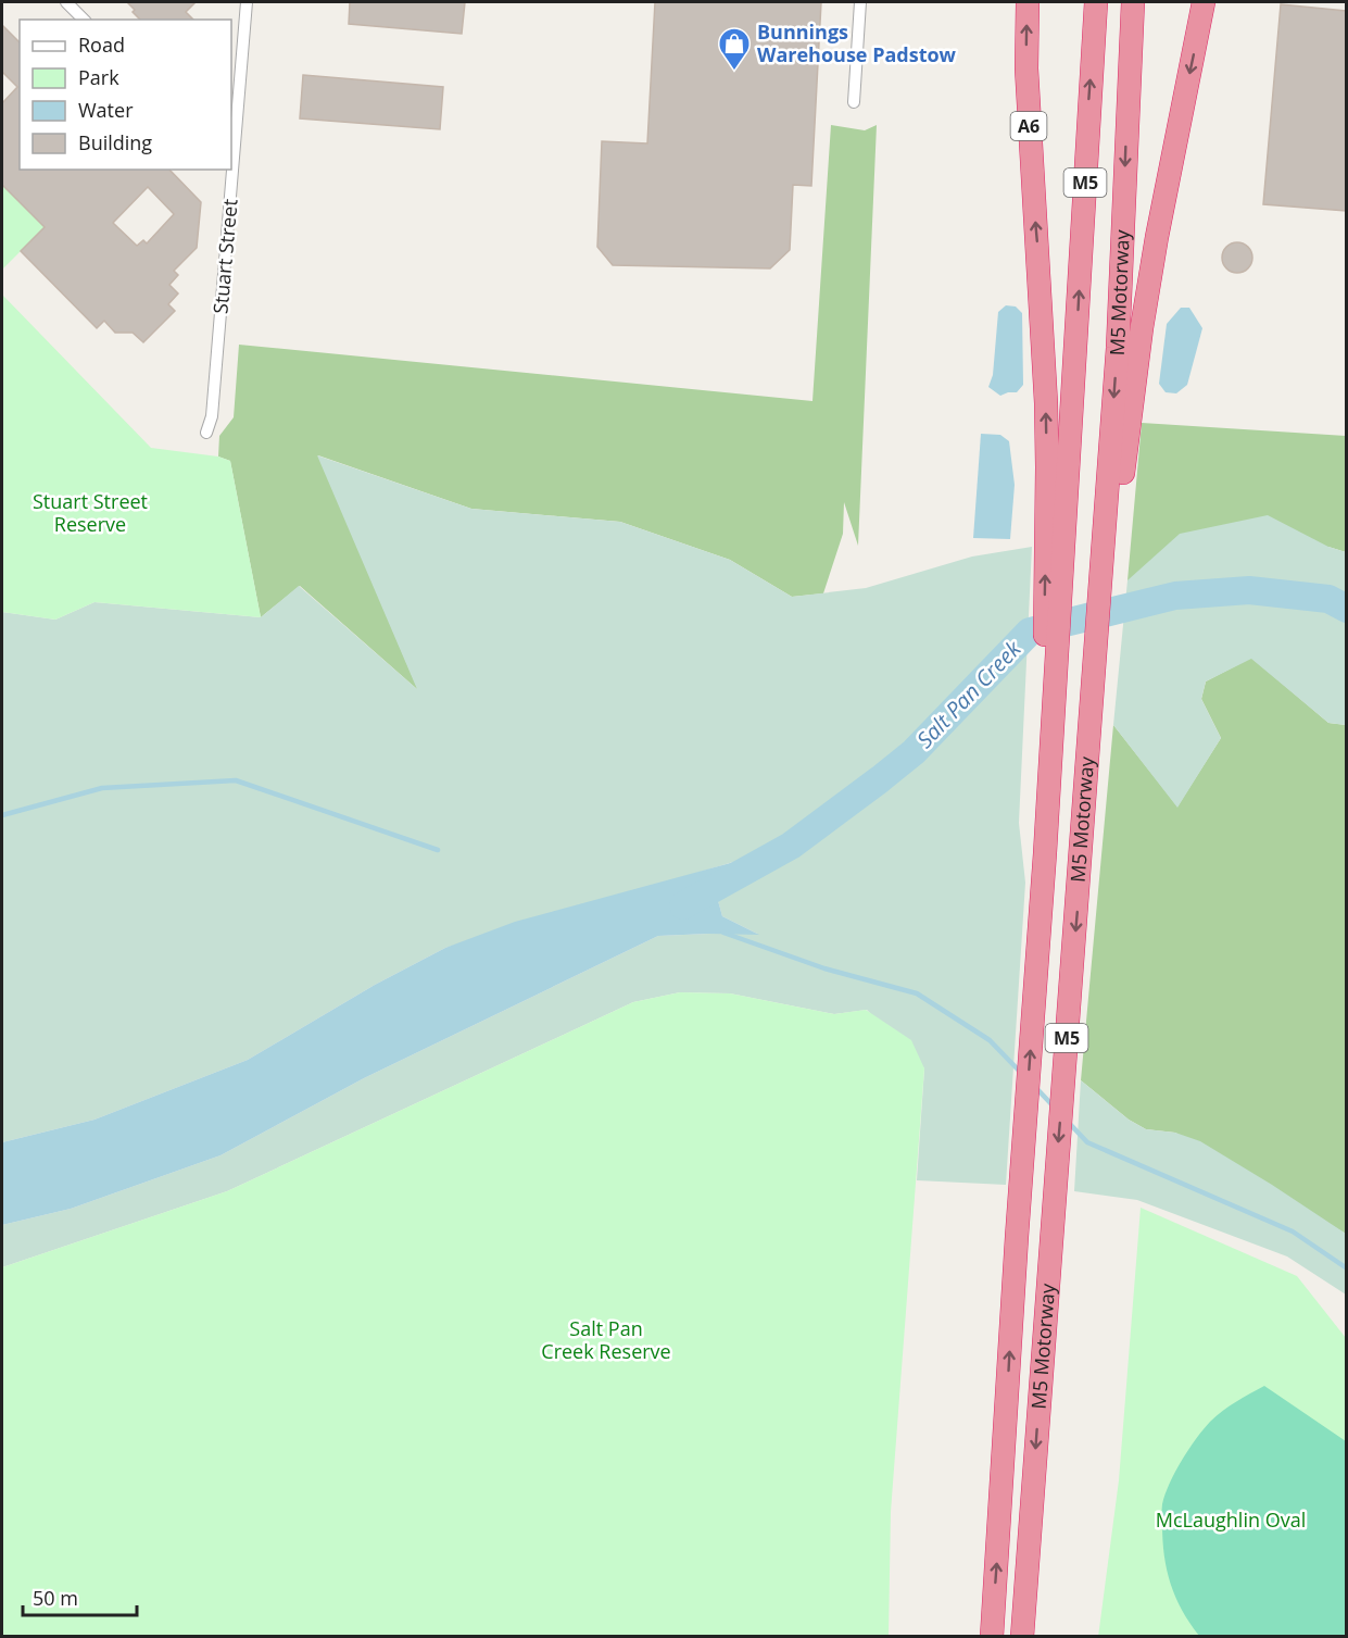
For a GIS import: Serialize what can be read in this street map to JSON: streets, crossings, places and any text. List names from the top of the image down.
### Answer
{
  "streets": {
    "highway": ["A6", "M5", "M5 Motorway"],
    "street": ["Stuart Street"]
  },
  "crossings": [
    ["A6", "M5 Motorway"],
    ["M5", "M5 Motorway"]
  ],
  "water": ["Salt Pan Creek"],
  "parks": ["Stuart Street Reserve", "Salt Pan Creek Reserve", "McLaughlin Oval"],
  "places": {
    "shop": ["Bunnings Warehouse Padstow"]
  },
  "legend": [
    "Road",
    "Park",
    "Water",
    "Building"
  ],
  "scale_bar": "50 m"
}
